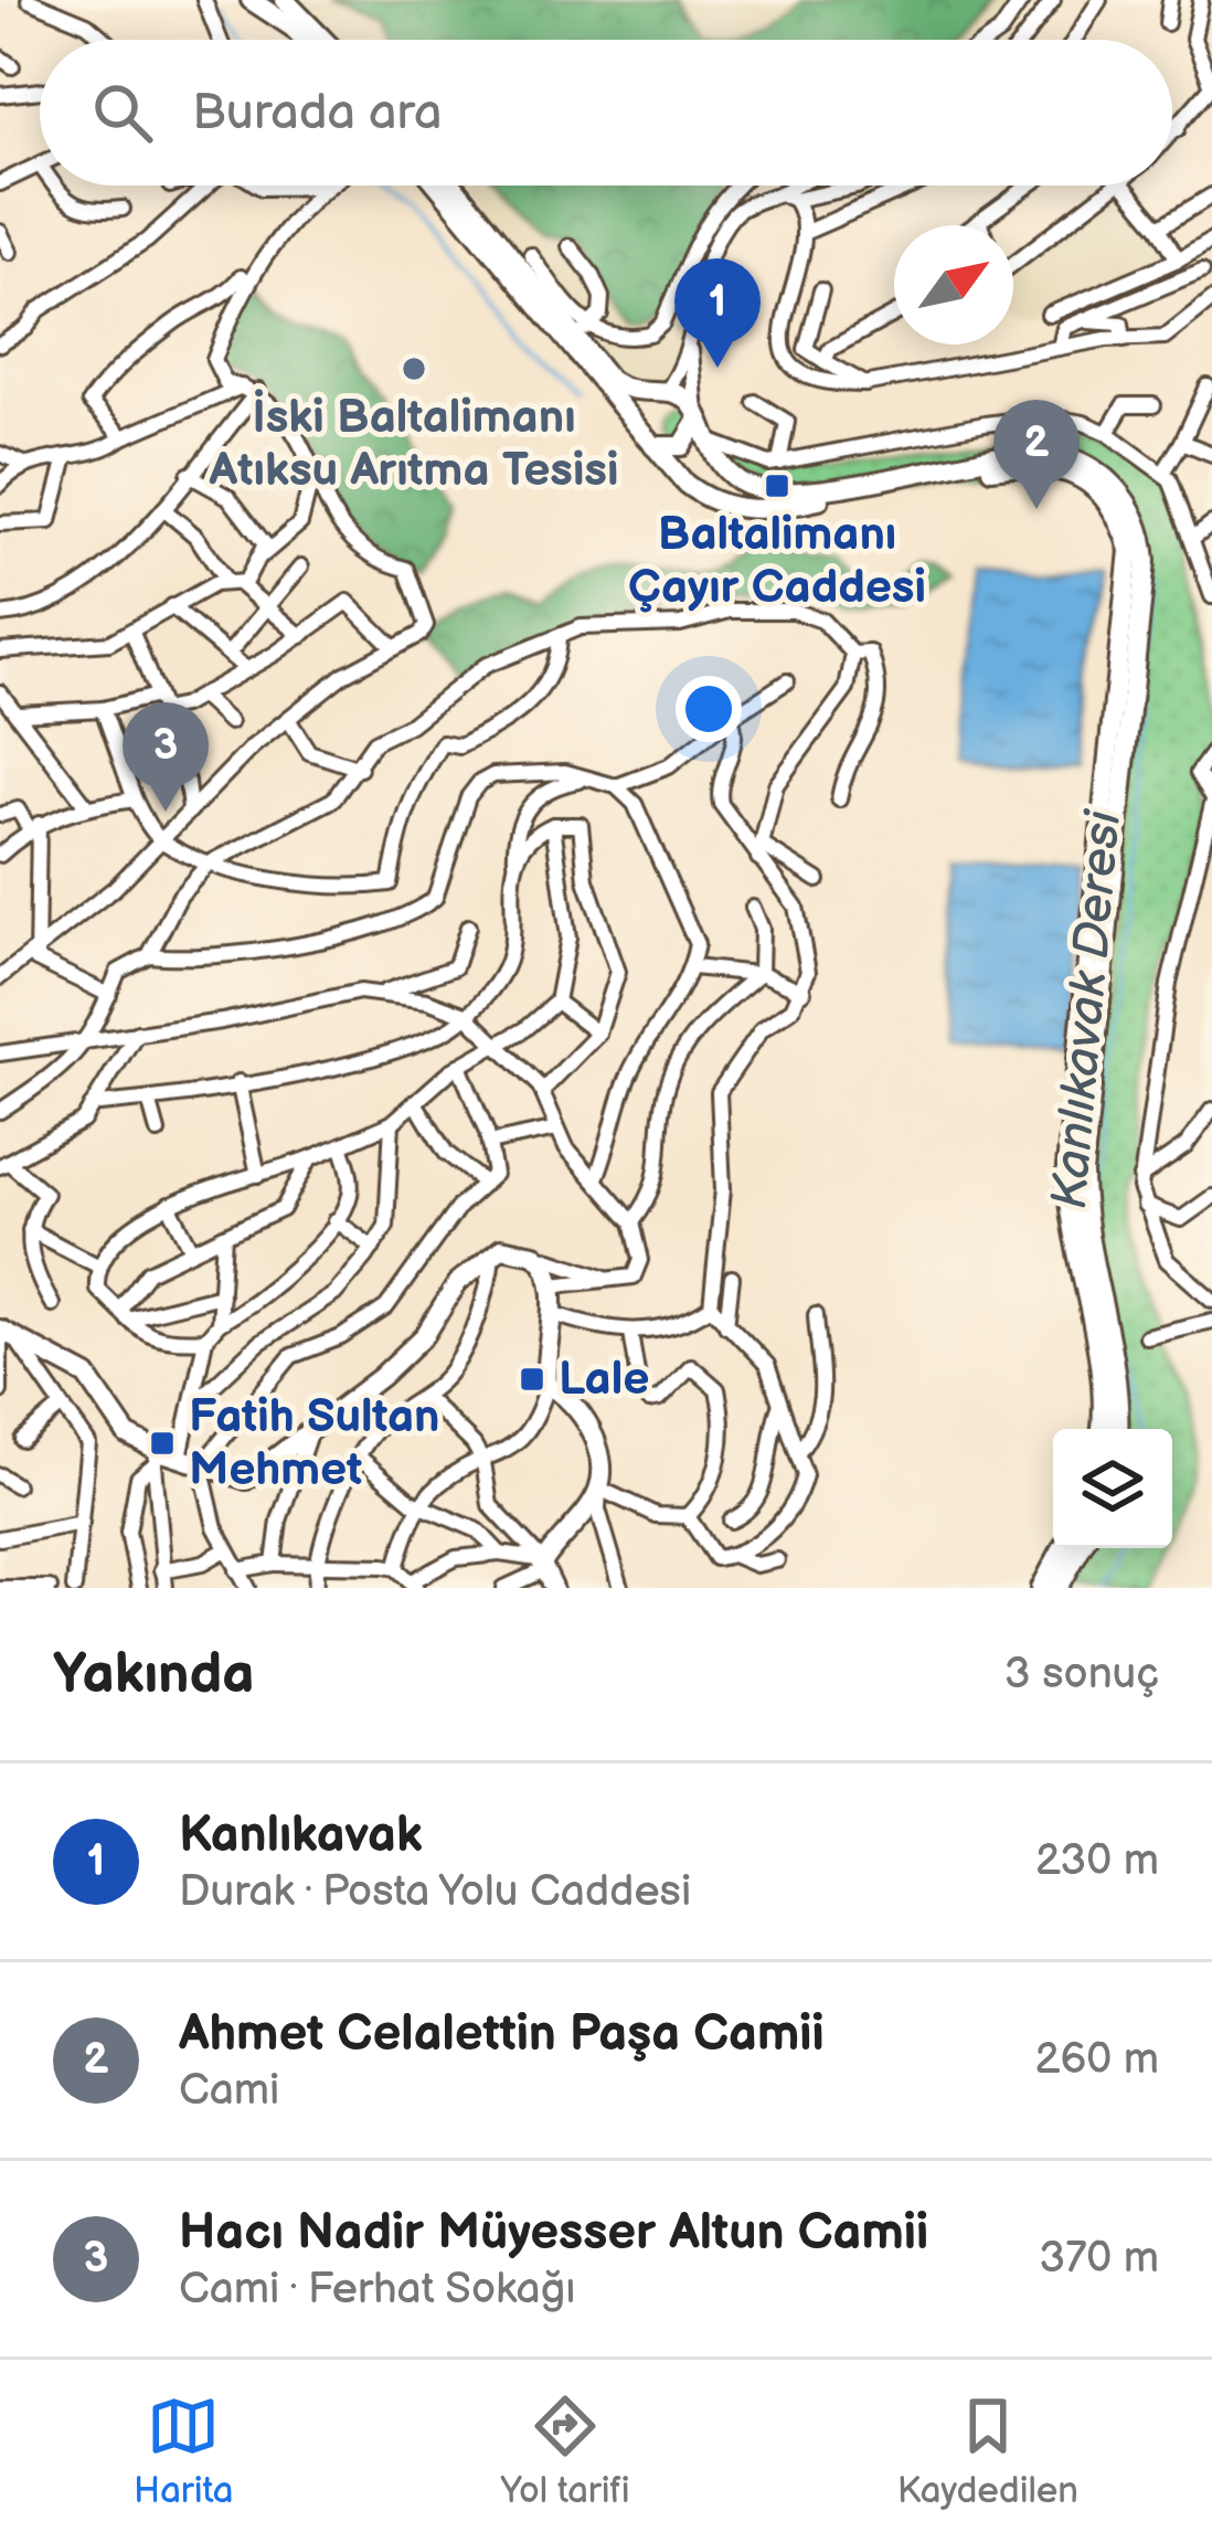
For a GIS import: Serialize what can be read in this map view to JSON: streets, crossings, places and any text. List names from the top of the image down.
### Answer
{
  "water": ["Kanlıkavak Deresi"],
  "places": {
    "other": ["İski Baltalimanı Atıksu Arıtma Tesisi"],
    "transit": ["Baltalimanı Çayır Caddesi", "Lale", "Fatih Sultan Mehmet"]
  },
  "north": "top right",
  "page": {
    "search": "Burada ara",
    "pins": ["1", "2", "3"],
    "heading": ["Yakında", "3 sonuç"],
    "list": [
      {
        "mark": "1",
        "name": "Kanlıkavak",
        "note": "Durak · Posta Yolu Caddesi",
        "value": "230 m"
      },
      {
        "mark": "2",
        "name": "Ahmet Celalettin Paşa Camii",
        "note": "Cami",
        "value": "260 m"
      },
      {
        "mark": "3",
        "name": "Hacı Nadir Müyesser Altun Camii",
        "note": "Cami · Ferhat Sokağı",
        "value": "370 m"
      }
    ],
    "nav": ["Harita", "Yol tarifi", "Kaydedilen"]
  }
}
